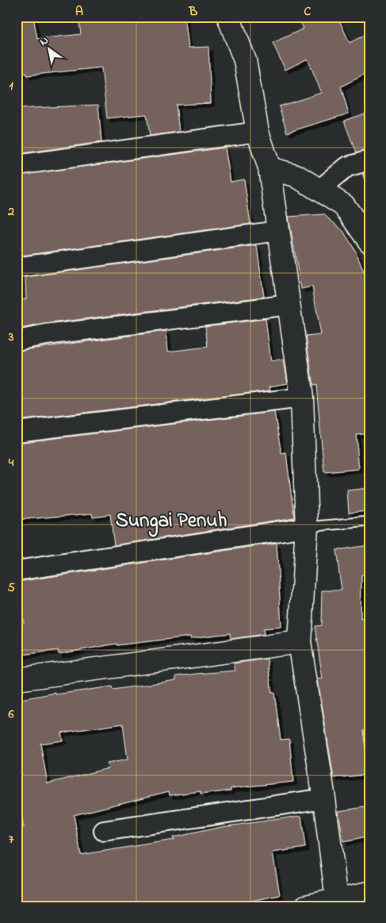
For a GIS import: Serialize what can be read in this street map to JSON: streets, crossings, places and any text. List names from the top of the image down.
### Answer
{
  "districts": ["Sungai Penuh"],
  "north": "top left",
  "grid": {
    "columns": ["A", "B", "C"],
    "rows": [
      "1",
      "2",
      "3",
      "4",
      "5",
      "6",
      "7"
    ]
  }
}
